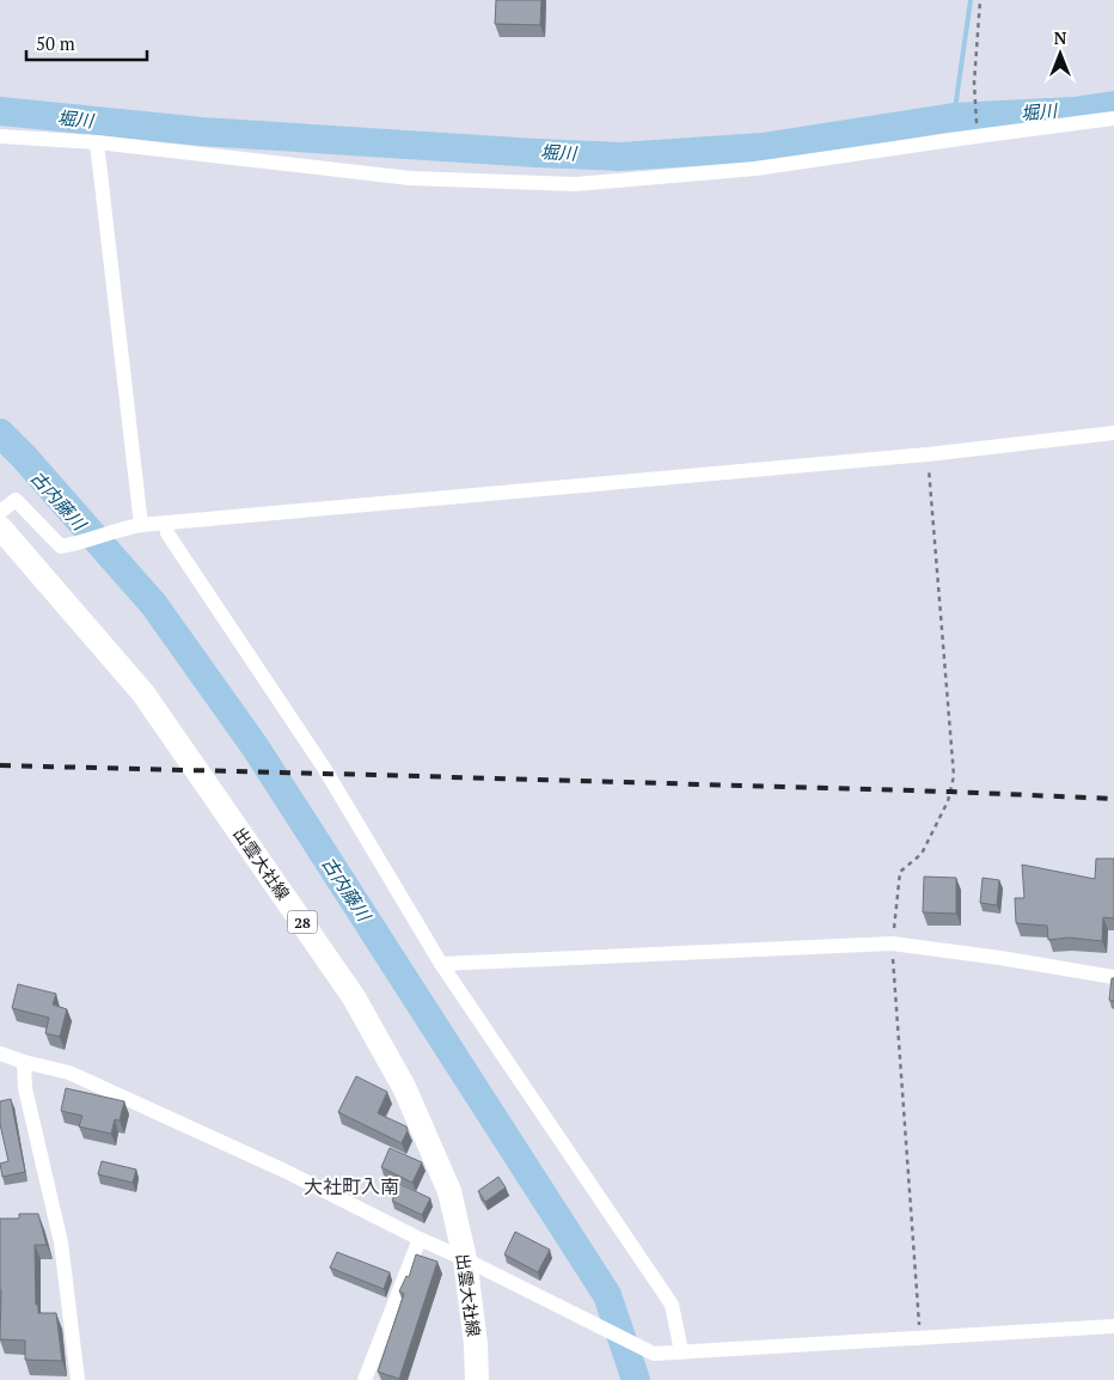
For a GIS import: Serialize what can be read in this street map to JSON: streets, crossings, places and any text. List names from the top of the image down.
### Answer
{
  "streets": {
    "main road": ["出雲大社線", "28"]
  },
  "districts": ["大社町入南"],
  "water": ["堀川", "古内藤川"],
  "scale_bar": "50 m",
  "north": "top"
}
